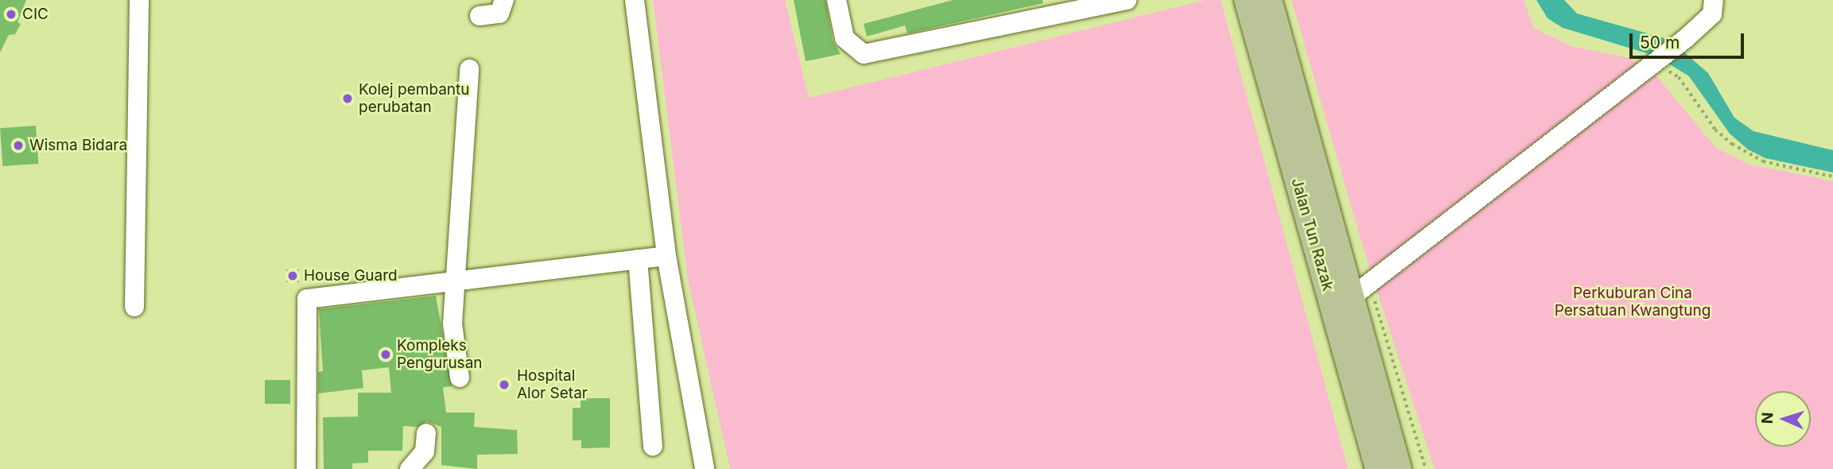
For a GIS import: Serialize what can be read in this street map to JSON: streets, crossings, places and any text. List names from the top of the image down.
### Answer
{
  "streets": {
    "main road": ["Jalan Tun Razak"]
  },
  "parks": ["Perkuburan Cina Persatuan Kwangtung"],
  "places": [
    "CIC",
    "Kolej pembantu perubatan",
    "Wisma Bidara",
    "House Guard",
    "Kompleks Pengurusan",
    "Hospital Alor Setar"
  ],
  "scale_bar": "50 m",
  "north": "left"
}
